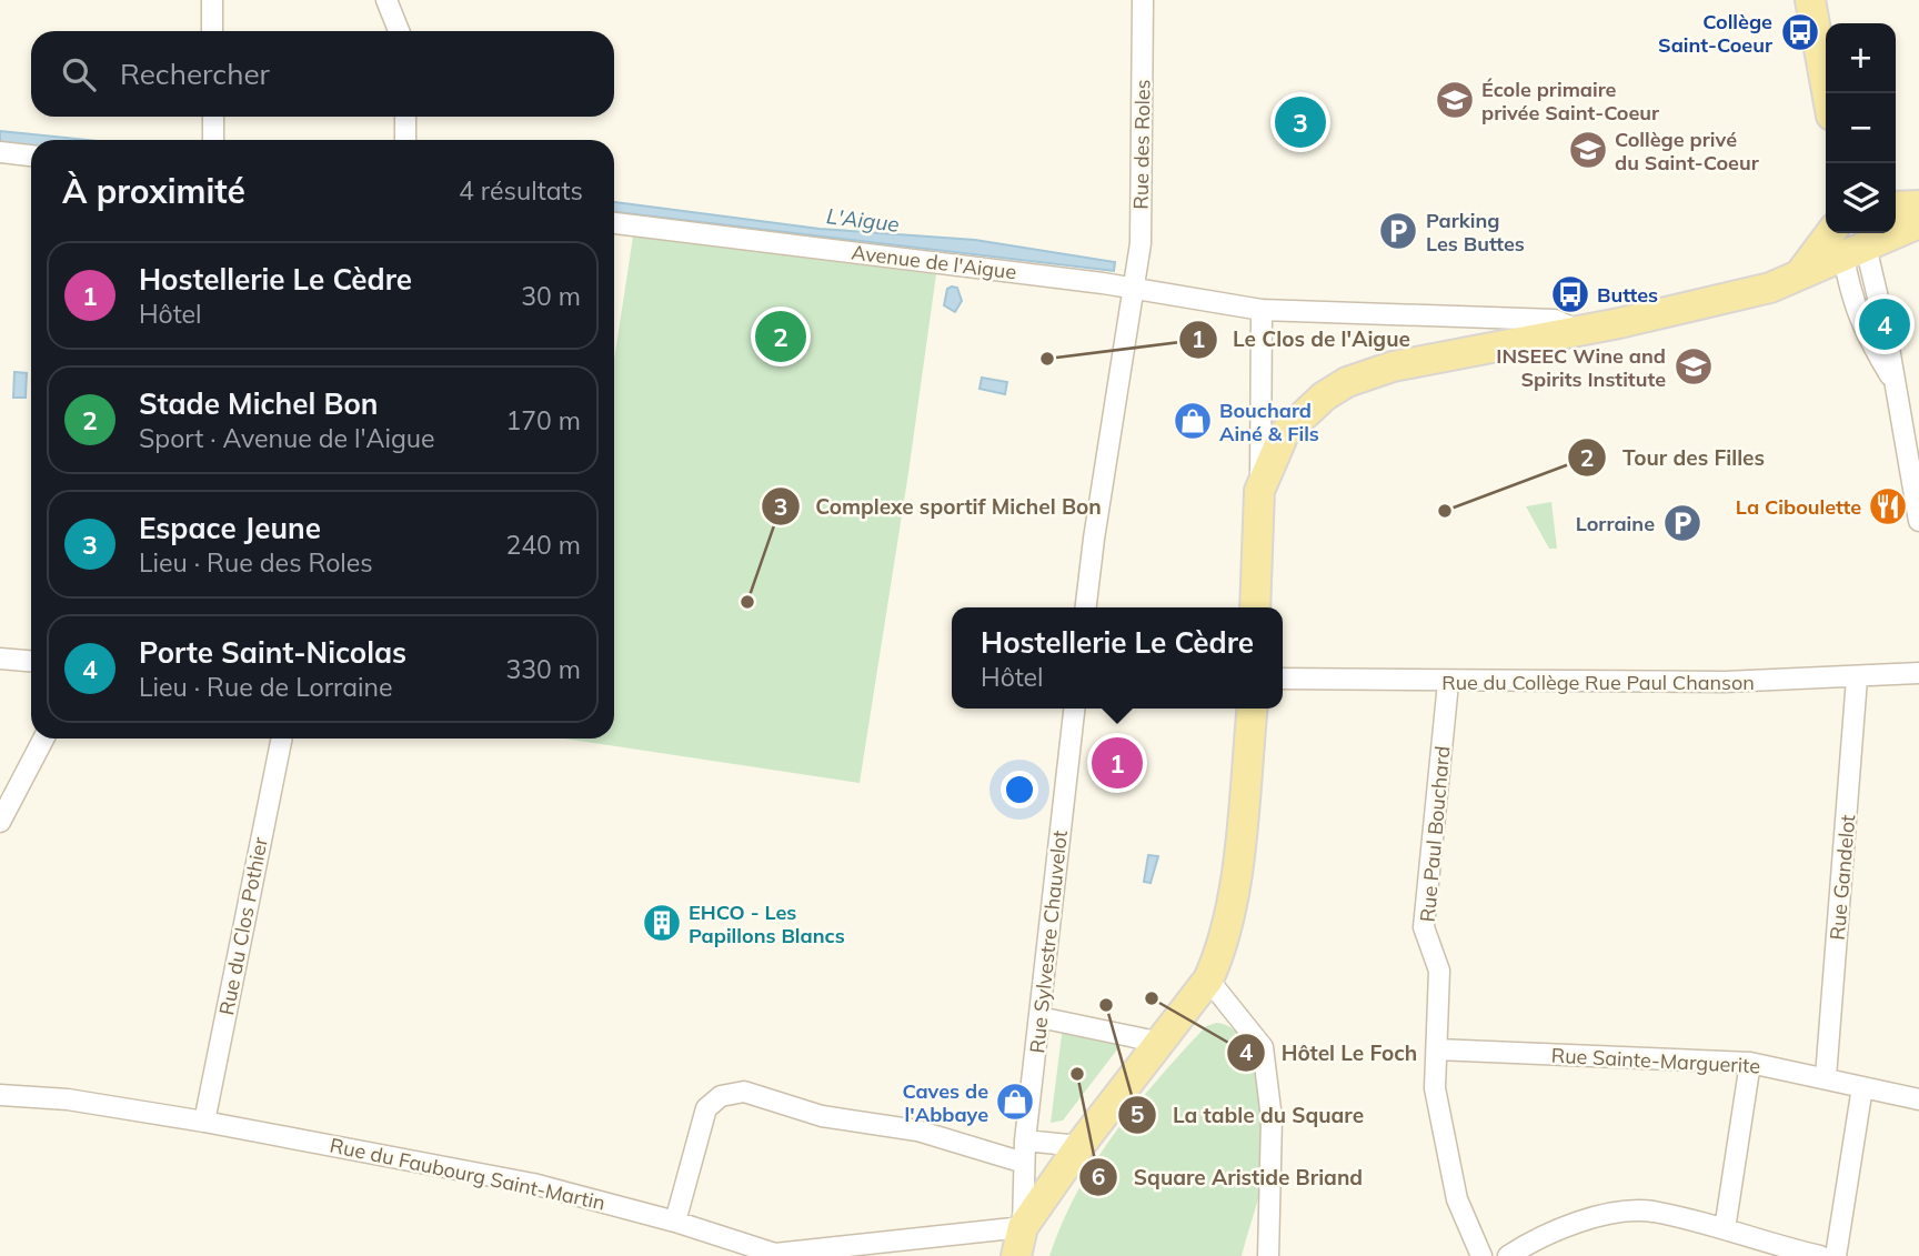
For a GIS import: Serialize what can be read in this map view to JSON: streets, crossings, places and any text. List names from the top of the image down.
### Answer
{
  "streets": {
    "street": [
      "Rue des Roles",
      "Avenue de l'Aigue",
      "Rue du Collège Rue Paul Chanson",
      "Rue Paul Bouchard",
      "Rue Gandelot",
      "Rue du Clos Pothier",
      "Rue Sylvestre Chauvelot",
      "Rue Sainte-Marguerite",
      "Rue du Faubourg Saint-Martin"
    ]
  },
  "crossings": [
    ["Rue des Roles", "Avenue de l'Aigue"],
    ["Rue du Collège Rue Paul Chanson", "Rue Paul Bouchard"],
    ["Rue du Collège Rue Paul Chanson", "Rue Gandelot"],
    ["Rue Paul Bouchard", "Rue Sainte-Marguerite"],
    ["Rue Gandelot", "Rue Sainte-Marguerite"],
    ["Rue du Clos Pothier", "Rue du Faubourg Saint-Martin"],
    ["Rue Sylvestre Chauvelot", "Rue du Faubourg Saint-Martin"]
  ],
  "water": ["L'Aigue"],
  "places": {
    "bus stop": ["Collège Saint-Coeur", "Buttes"],
    "school or university": ["École primaire privée Saint-Coeur", "Collège privé du Saint-Coeur", "INSEEC Wine and Spirits Institute"],
    "parking": ["Parking Les Buttes", "Lorraine"],
    "other": [
      "Le Clos de l'Aigue",
      "Tour des Filles",
      "Complexe sportif Michel Bon",
      "Hôtel Le Foch",
      "La table du Square",
      "Square Aristide Briand"
    ],
    "shop": ["Bouchard Ainé & Fils", "Caves de l'Abbaye"],
    "restaurant": ["La Ciboulette"],
    "building": ["EHCO - Les Papillons Blancs"]
  },
  "page": {
    "map_buttons": ["+", "−"],
    "search": "Rechercher",
    "pins": [
      "3",
      "4",
      "2",
      "1"
    ],
    "heading": ["À proximité", "4 résultats"],
    "list": [
      {
        "mark": "1",
        "name": "Hostellerie Le Cèdre",
        "note": "Hôtel",
        "value": "30 m"
      },
      {
        "mark": "2",
        "name": "Stade Michel Bon",
        "note": "Sport · Avenue de l'Aigue",
        "value": "170 m"
      },
      {
        "mark": "3",
        "name": "Espace Jeune",
        "note": "Lieu · Rue des Roles",
        "value": "240 m"
      },
      {
        "mark": "4",
        "name": "Porte Saint-Nicolas",
        "note": "Lieu · Rue de Lorraine",
        "value": "330 m"
      }
    ],
    "popup": ["Hostellerie Le Cèdre", "Hôtel"]
  }
}
